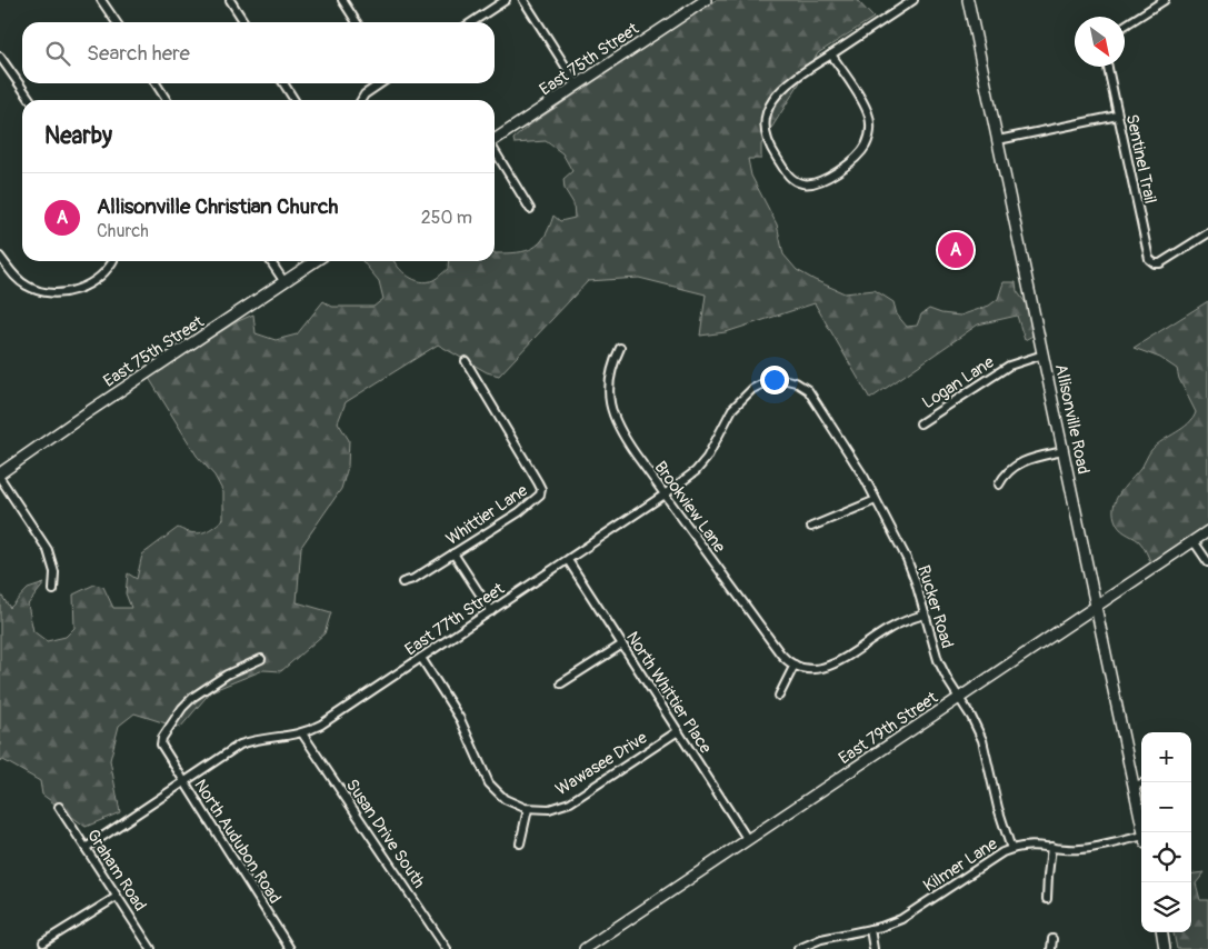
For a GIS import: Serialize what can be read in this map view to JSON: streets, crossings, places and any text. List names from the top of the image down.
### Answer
{
  "streets": {
    "street": [
      "East 75th Street",
      "Sentinel Trail",
      "Logan Lane",
      "Allisonville Road",
      "Brookview Lane",
      "Whittier Lane",
      "Rucker Road",
      "East 77th Street",
      "North Whittier Place",
      "East 79th Street",
      "Wawasee Drive",
      "Susan Drive South",
      "North Audubon Road",
      "Kilmer Lane",
      "Graham Road"
    ]
  },
  "crossings": [
    ["Logan Lane", "Allisonville Road"],
    ["Allisonville Road", "East 79th Street"],
    ["Brookview Lane", "East 77th Street"],
    ["Rucker Road", "East 77th Street"],
    ["Rucker Road", "East 79th Street"],
    ["Rucker Road", "Kilmer Lane"],
    ["East 77th Street", "North Whittier Place"],
    ["East 77th Street", "Susan Drive South"],
    ["East 77th Street", "North Audubon Road"],
    ["East 77th Street", "Graham Road"],
    ["North Whittier Place", "East 79th Street"],
    ["North Whittier Place", "Wawasee Drive"]
  ],
  "north": "bottom right",
  "page": {
    "search": "Search here",
    "heading": "Nearby",
    "list": [
      {
        "mark": "A",
        "name": "Allisonville Christian Church",
        "note": "Church",
        "value": "250 m"
      }
    ],
    "pins": "A",
    "map_buttons": ["+", "−"]
  }
}
